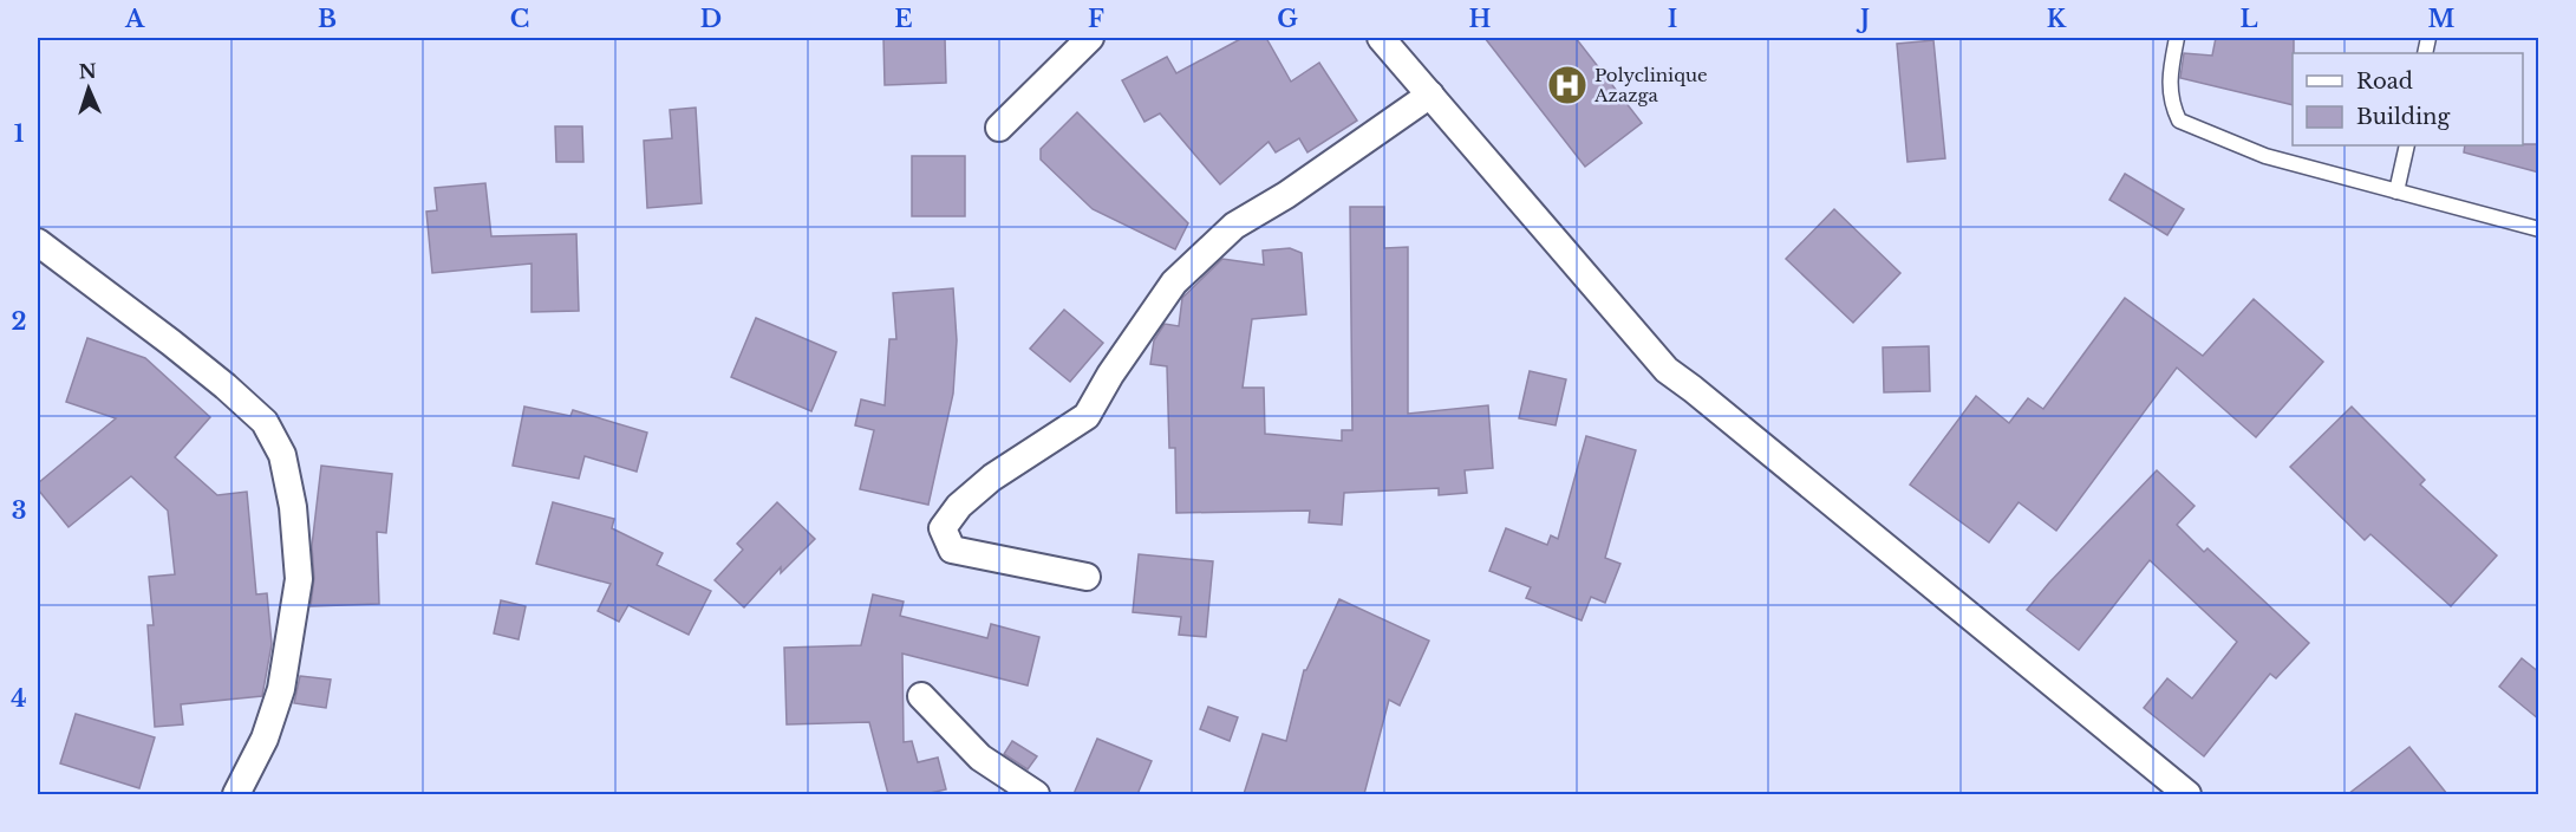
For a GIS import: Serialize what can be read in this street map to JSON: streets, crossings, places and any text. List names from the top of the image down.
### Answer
{
  "places": {
    "hospital": ["Polyclinique Azazga"]
  },
  "legend": ["Road", "Building"],
  "north": "top",
  "grid": {
    "columns": [
      "A",
      "B",
      "C",
      "D",
      "E",
      "F",
      "G",
      "H",
      "I",
      "J",
      "K",
      "L",
      "M"
    ],
    "rows": [
      "1",
      "2",
      "3",
      "4"
    ]
  }
}
